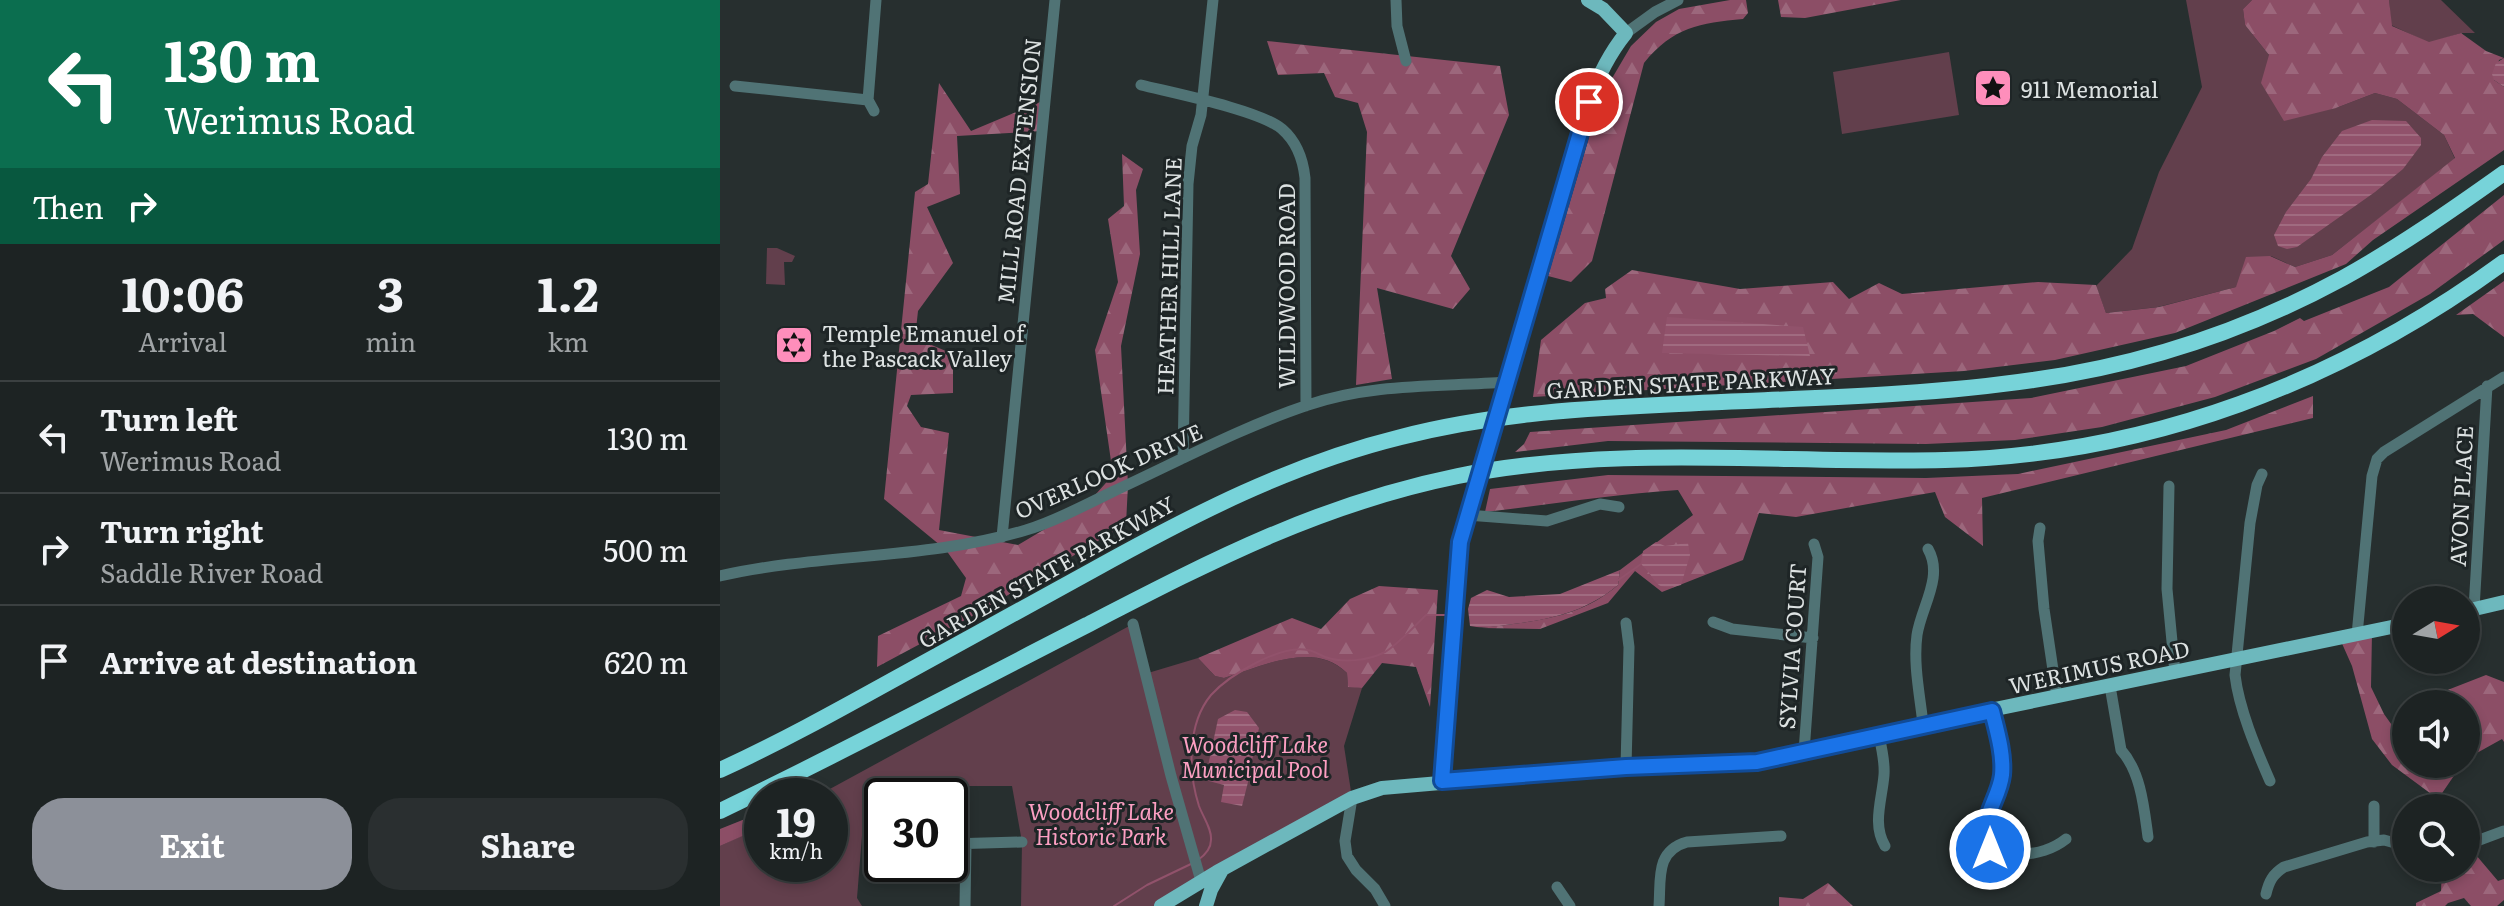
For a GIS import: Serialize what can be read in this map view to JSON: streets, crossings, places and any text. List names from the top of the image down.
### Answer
{
  "streets": {
    "highway": ["GARDEN STATE PARKWAY"],
    "main road": ["WERIMUS ROAD"],
    "street": [
      "MILL ROAD EXTENSION",
      "HEATHER HILL LANE",
      "WILDWOOD ROAD",
      "OVERLOOK DRIVE",
      "AVON PLACE",
      "SYLVIA COURT"
    ]
  },
  "crossings": [
    ["MILL ROAD EXTENSION", "OVERLOOK DRIVE"],
    ["HEATHER HILL LANE", "WILDWOOD ROAD"],
    ["HEATHER HILL LANE", "OVERLOOK DRIVE"],
    ["WILDWOOD ROAD", "OVERLOOK DRIVE"],
    ["SYLVIA COURT", "WERIMUS ROAD"]
  ],
  "parks": ["Woodcliff Lake Municipal Pool", "Woodcliff Lake Historic Park"],
  "places": {
    "place": ["911 Memorial"],
    "synagogue": ["Temple Emanuel of the Pascack Valley"]
  },
  "north": "right",
  "page": {
    "turn": ["130 m", "Werimus Road"],
    "then": "Then",
    "eta": [
      "10:06",
      "Arrival",
      "3",
      "min",
      "1.2",
      "km"
    ],
    "list": [
      {
        "name": "Turn left",
        "note": "Werimus Road",
        "value": "130 m"
      },
      {
        "name": "Turn right",
        "note": "Saddle River Road",
        "value": "500 m"
      },
      {
        "name": "Arrive at destination",
        "value": "620 m"
      }
    ],
    "speed": "19 km/h",
    "limit": "30",
    "buttons": ["Exit", "Share"]
  }
}
